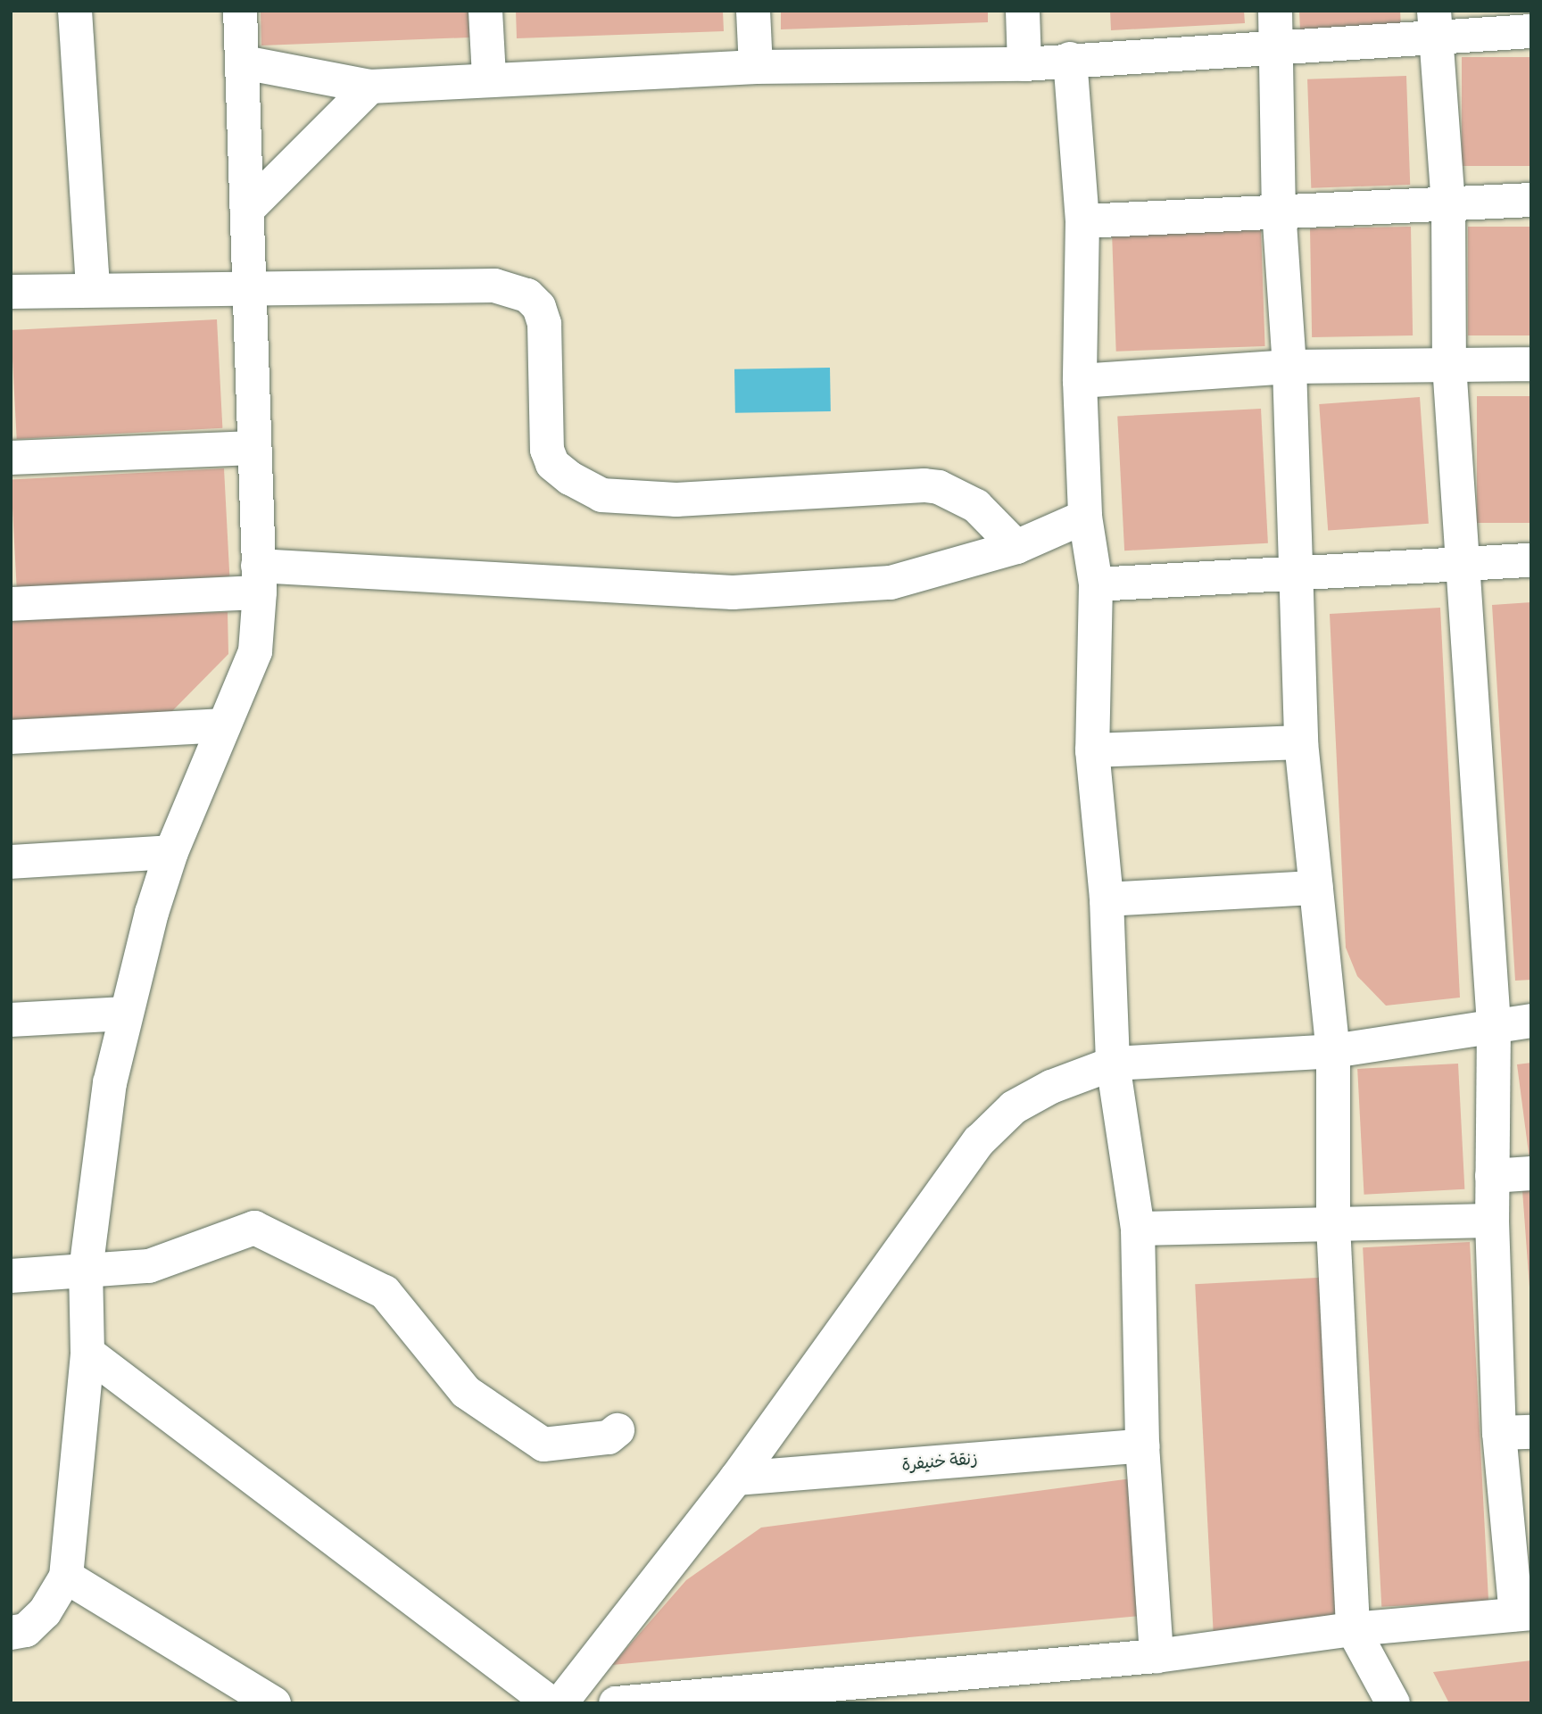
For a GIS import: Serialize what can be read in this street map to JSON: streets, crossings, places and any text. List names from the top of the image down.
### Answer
{
  "streets": {
    "street": ["زنقة خنيفرة"]
  }
}
